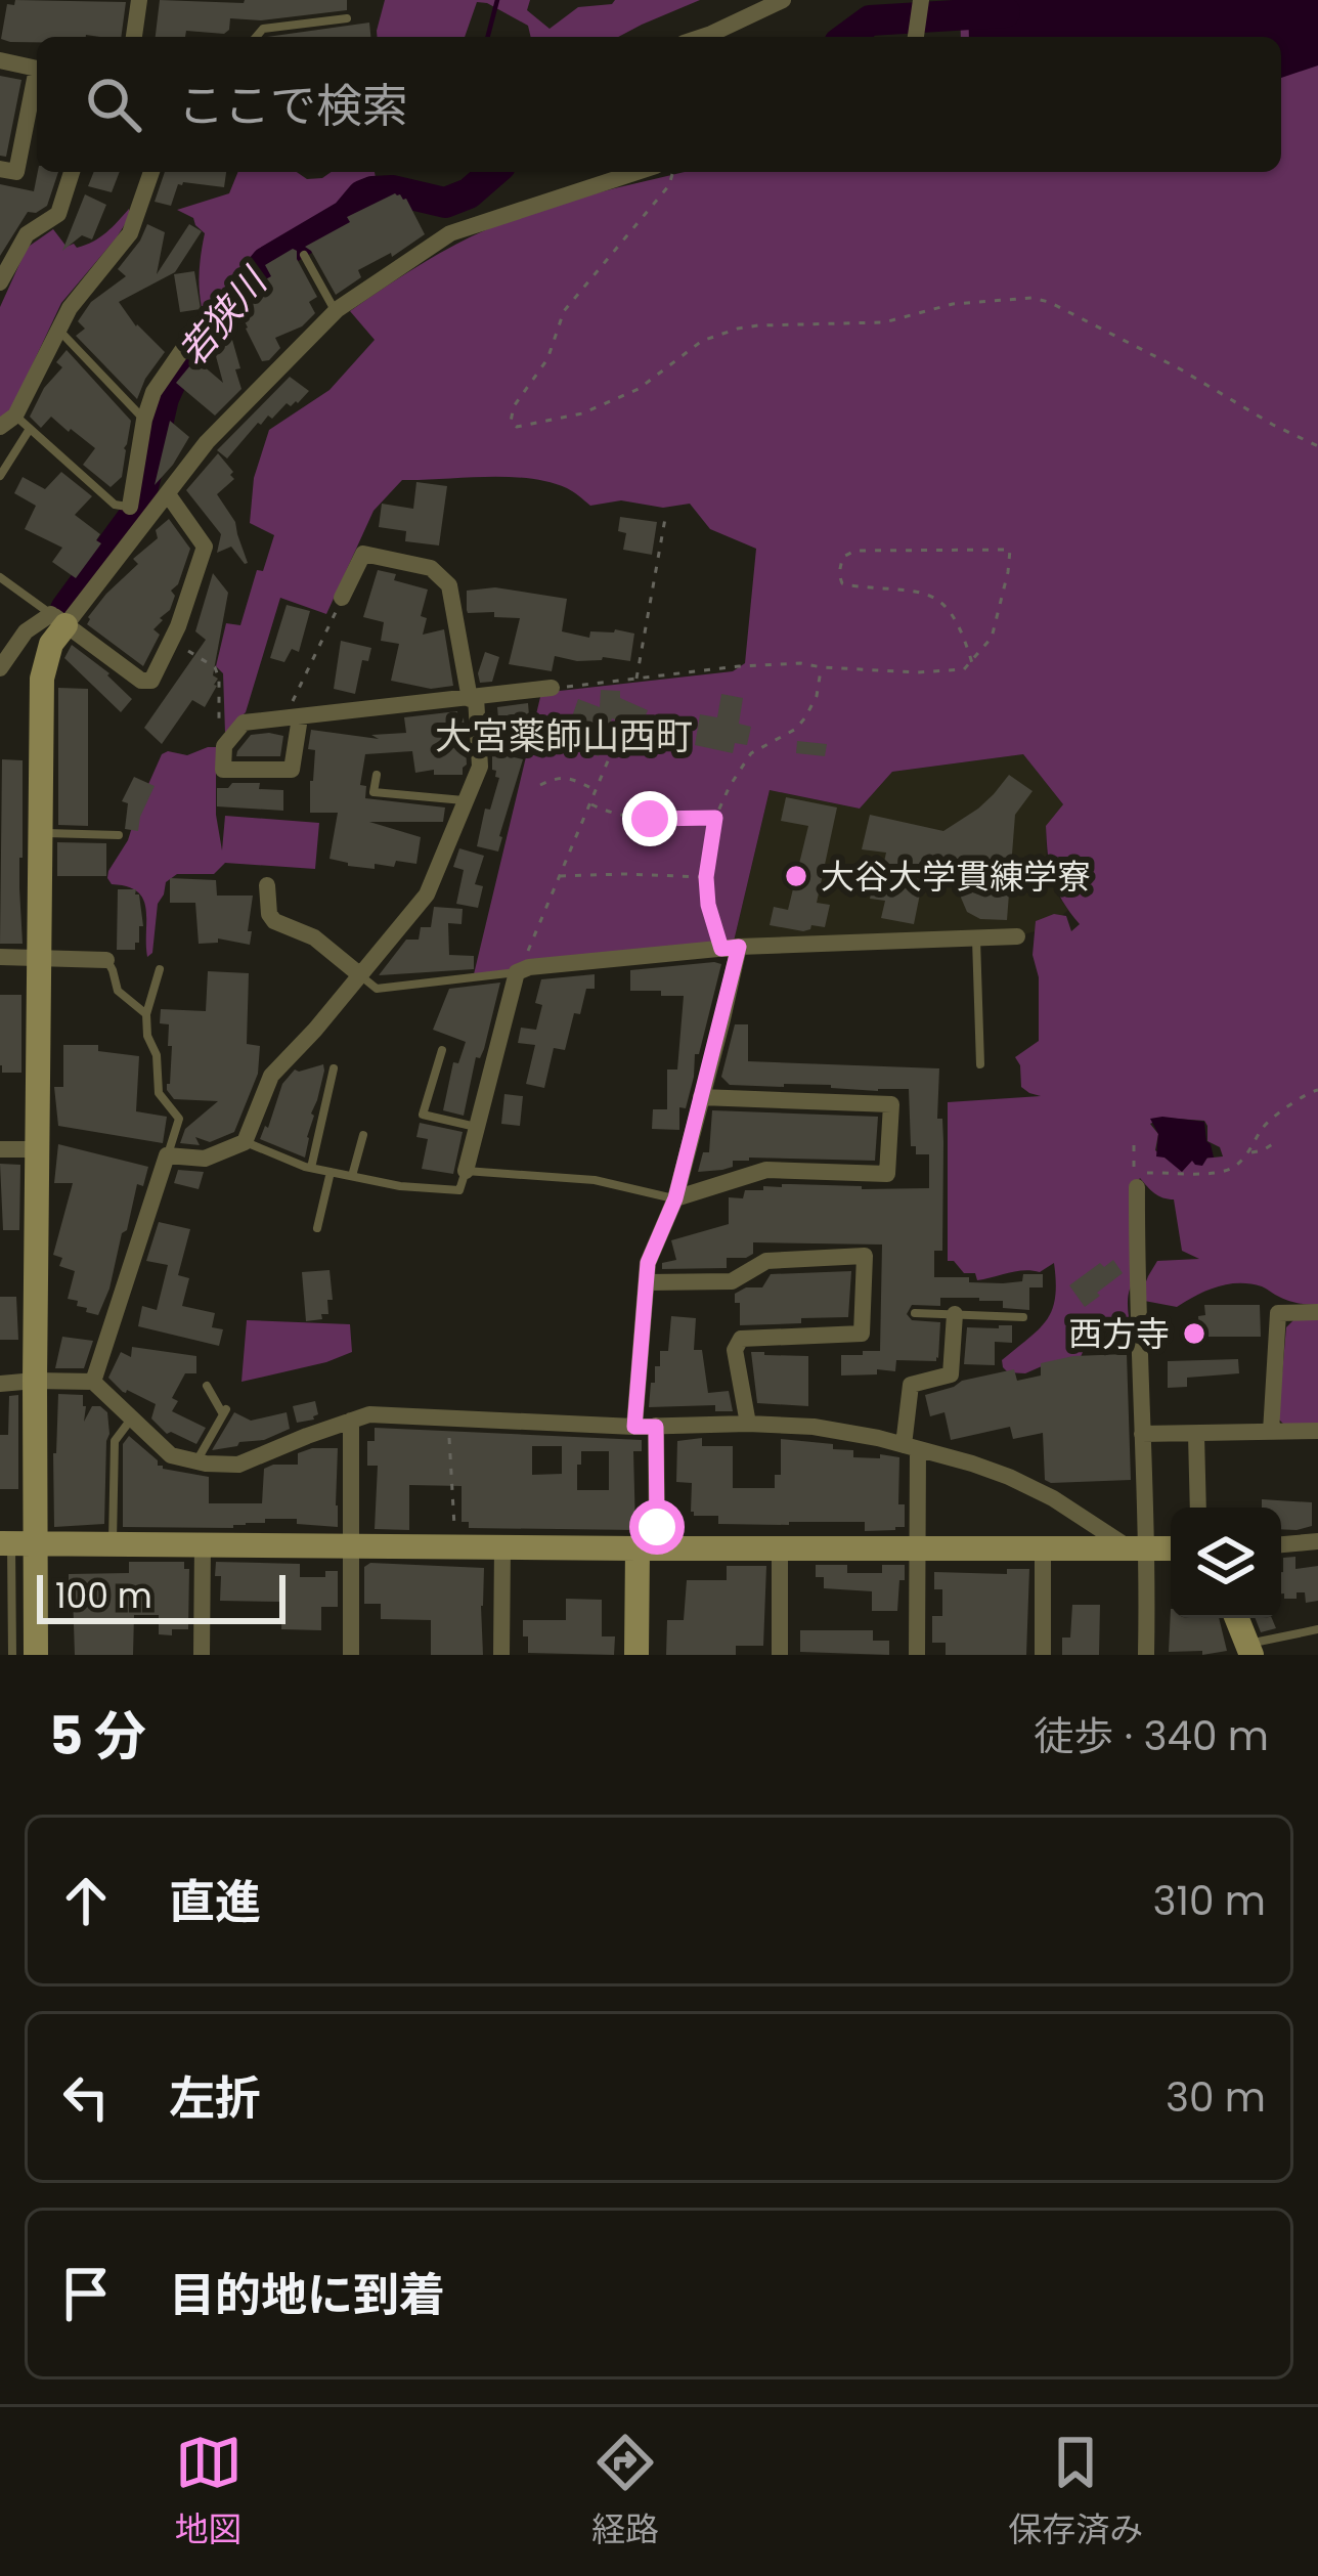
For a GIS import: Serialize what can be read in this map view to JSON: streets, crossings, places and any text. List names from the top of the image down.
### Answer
{
  "districts": ["大宮薬師山西町"],
  "water": ["若狭川"],
  "places": ["大谷大学貫練学寮", "西方寺"],
  "scale_bar": "100 m",
  "page": {
    "search": "ここで検索",
    "scale": "100 m",
    "heading": ["5 分", "徒歩 · 340 m"],
    "list": [
      ["直進", "310 m"],
      ["左折", "30 m"],
      "目的地に到着"
    ],
    "nav": ["地図", "経路", "保存済み"]
  }
}
